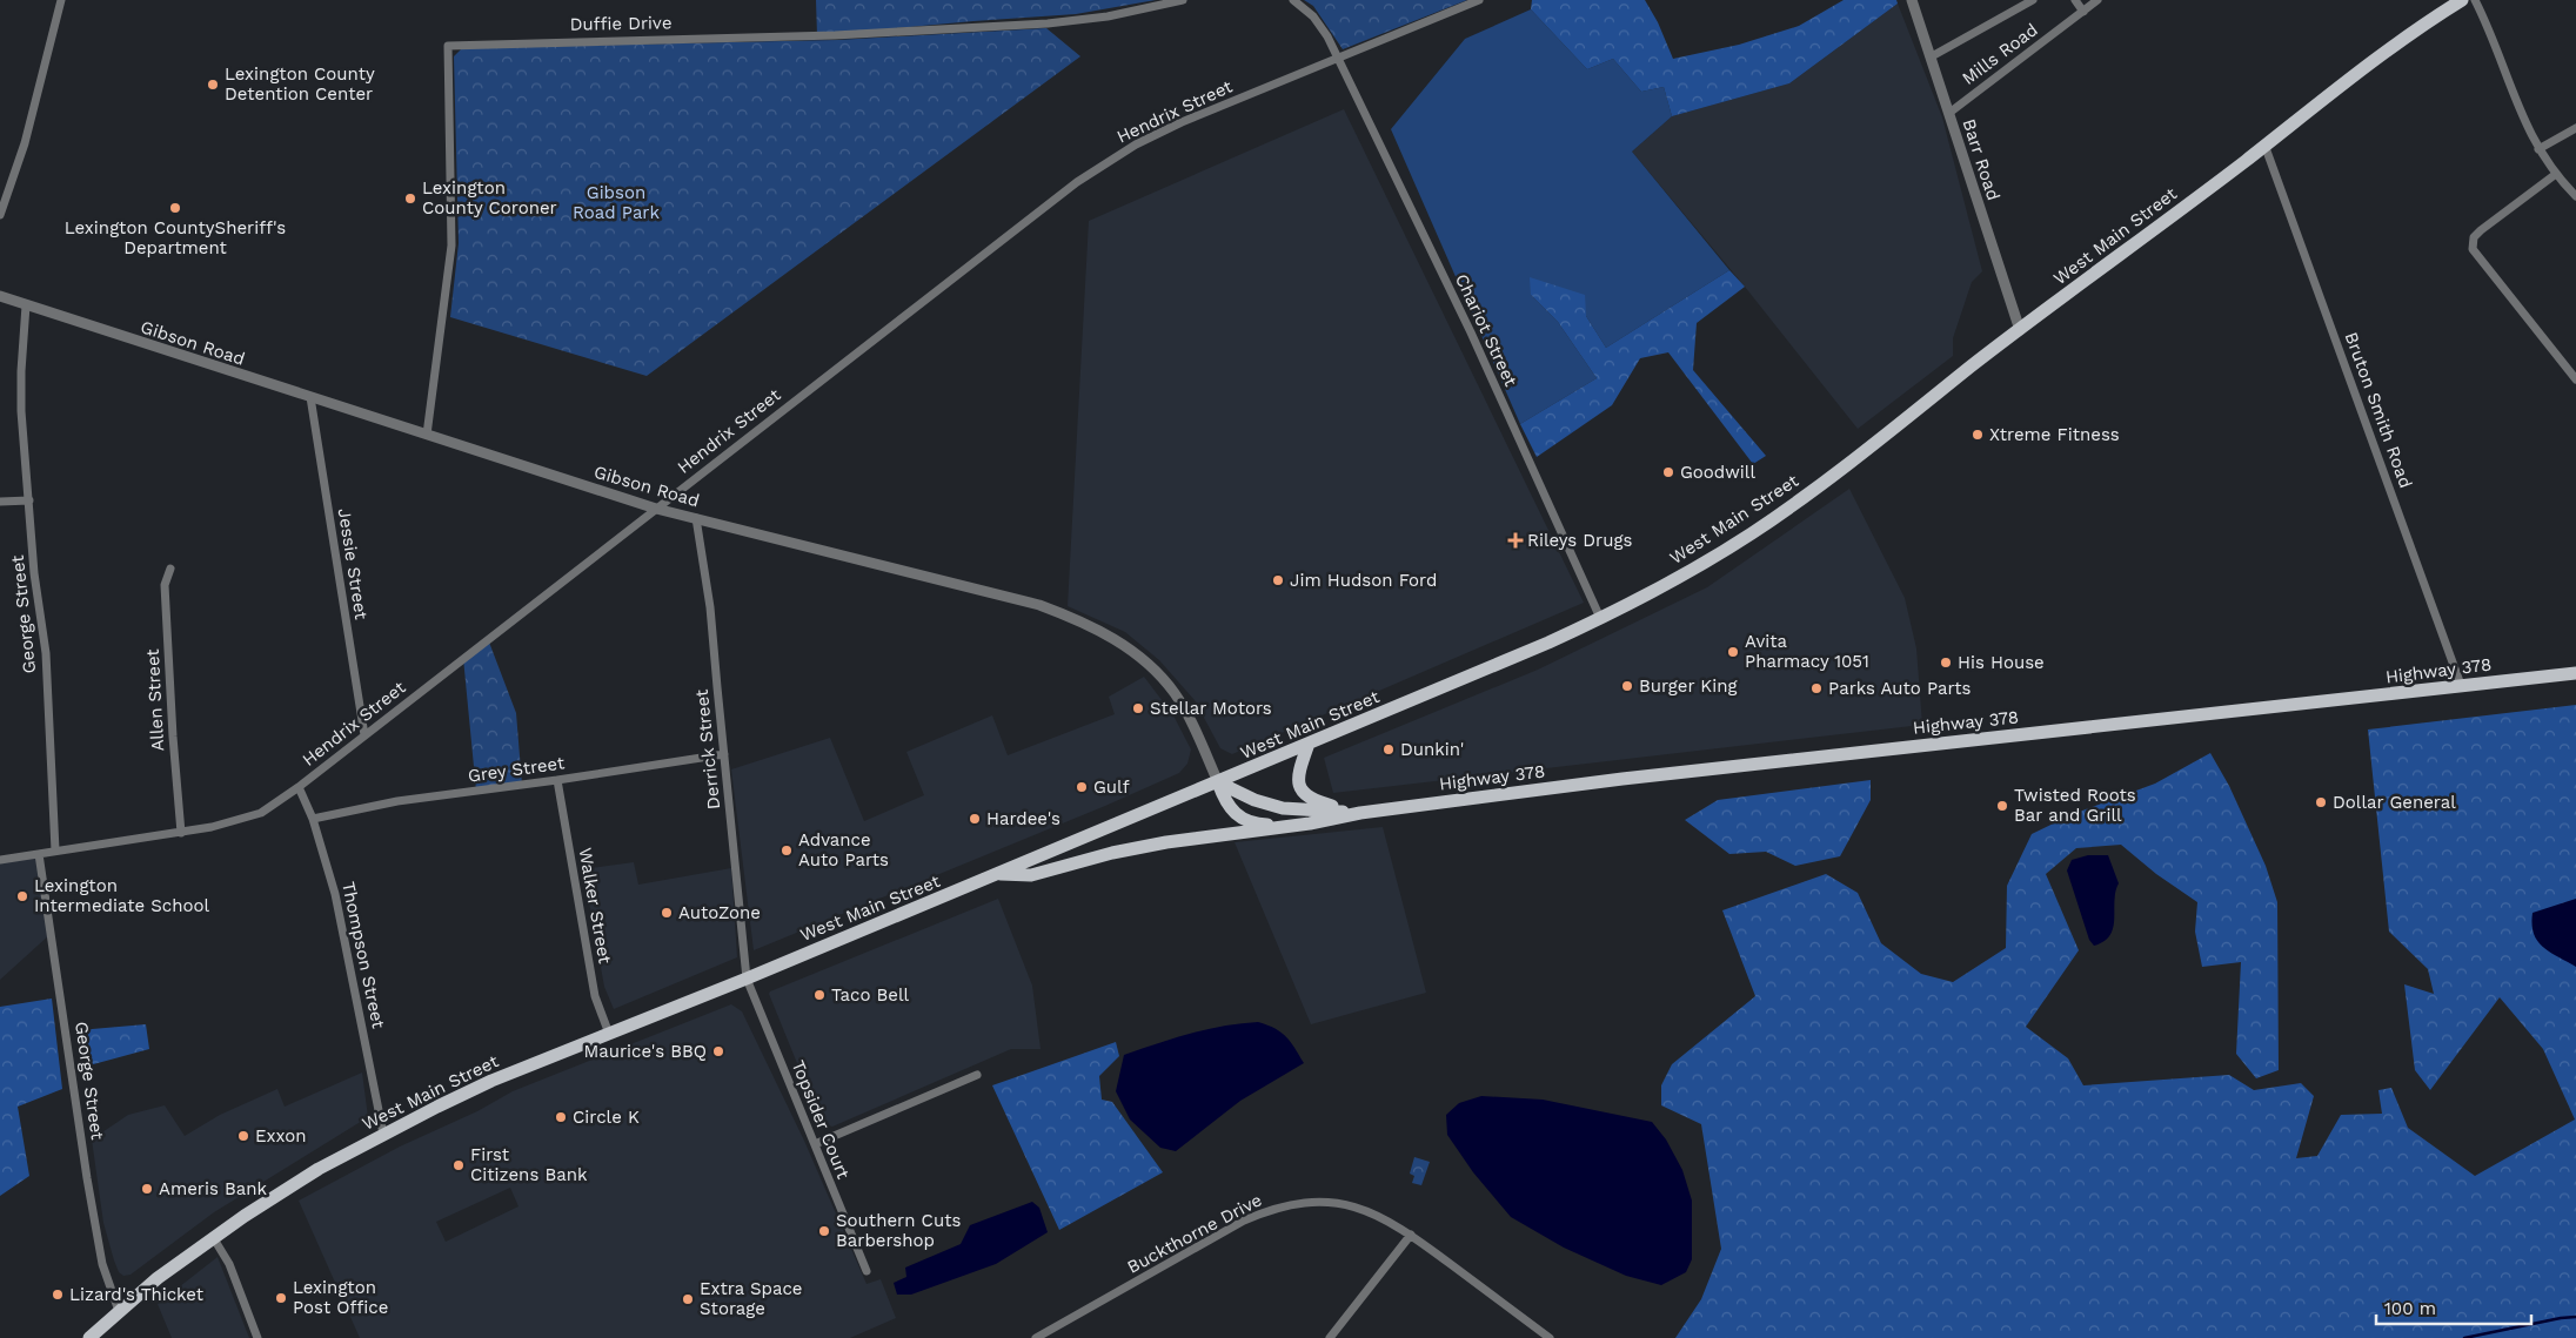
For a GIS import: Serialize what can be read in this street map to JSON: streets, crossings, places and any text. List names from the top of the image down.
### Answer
{
  "streets": {
    "main road": ["West Main Street", "Highway 378"],
    "street": [
      "Duffie Drive",
      "Mills Road",
      "Hendrix Street",
      "Barr Road",
      "Chariot Street",
      "Gibson Road",
      "Bruton Smith Road",
      "Jessie Street",
      "George Street",
      "Allen Street",
      "Derrick Street",
      "Grey Street",
      "Walker Street",
      "Thompson Street",
      "Topsider Court",
      "Buckthorne Drive"
    ]
  },
  "crossings": [
    ["Duffie Drive", "Gibson Road"],
    ["Mills Road", "Barr Road"],
    ["Hendrix Street", "Chariot Street"],
    ["Hendrix Street", "Gibson Road"],
    ["Hendrix Street", "Jessie Street"],
    ["Hendrix Street", "George Street"],
    ["Hendrix Street", "Allen Street"],
    ["Hendrix Street", "Thompson Street"],
    ["Barr Road", "West Main Street"],
    ["West Main Street", "Chariot Street"],
    ["West Main Street", "Gibson Road"],
    ["West Main Street", "Bruton Smith Road"],
    ["West Main Street", "George Street"],
    ["West Main Street", "Derrick Street"],
    ["West Main Street", "Walker Street"],
    ["West Main Street", "Thompson Street"],
    ["West Main Street", "Topsider Court"],
    ["Gibson Road", "Jessie Street"],
    ["Gibson Road", "George Street"],
    ["Gibson Road", "Derrick Street"],
    ["Bruton Smith Road", "Highway 378"],
    ["Derrick Street", "Grey Street"],
    ["Derrick Street", "Topsider Court"],
    ["Grey Street", "Walker Street"],
    ["Grey Street", "Thompson Street"]
  ],
  "parks": ["Gibson Road Park"],
  "places": {
    "other": [
      "Lexington County Detention Center",
      "Lexington County Coroner",
      "Lexington CountySheriff's Department",
      "Xtreme Fitness",
      "Goodwill",
      "Jim Hudson Ford",
      "Avita Pharmacy 1051",
      "His House",
      "Burger King",
      "Parks Auto Parts",
      "Stellar Motors",
      "Dunkin'",
      "Gulf",
      "Dollar General",
      "Twisted Roots Bar and Grill",
      "Hardee's",
      "Advance Auto Parts",
      "Lexington Intermediate School",
      "AutoZone",
      "Taco Bell",
      "Maurice's BBQ",
      "Circle K",
      "Exxon",
      "First Citizens Bank",
      "Ameris Bank",
      "Southern Cuts Barbershop",
      "Lizard's Thicket",
      "Lexington Post Office",
      "Extra Space Storage"
    ],
    "health": ["Rileys Drugs"]
  },
  "scale_bar": "100 m"
}
